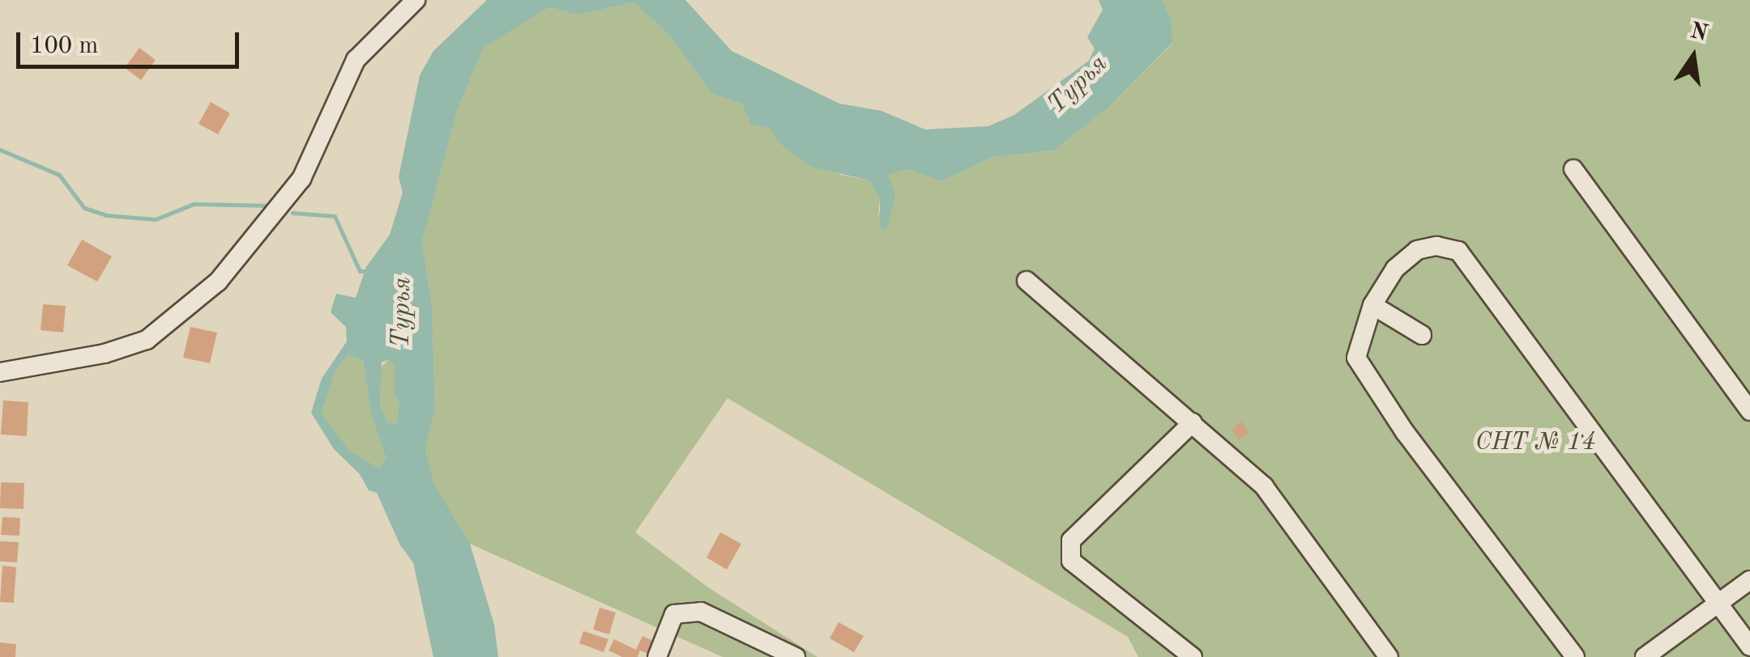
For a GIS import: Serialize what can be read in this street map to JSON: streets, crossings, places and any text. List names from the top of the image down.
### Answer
{
  "water": ["Турья"],
  "parks": ["СНТ № 14"],
  "scale_bar": "100 m",
  "north": "top"
}
